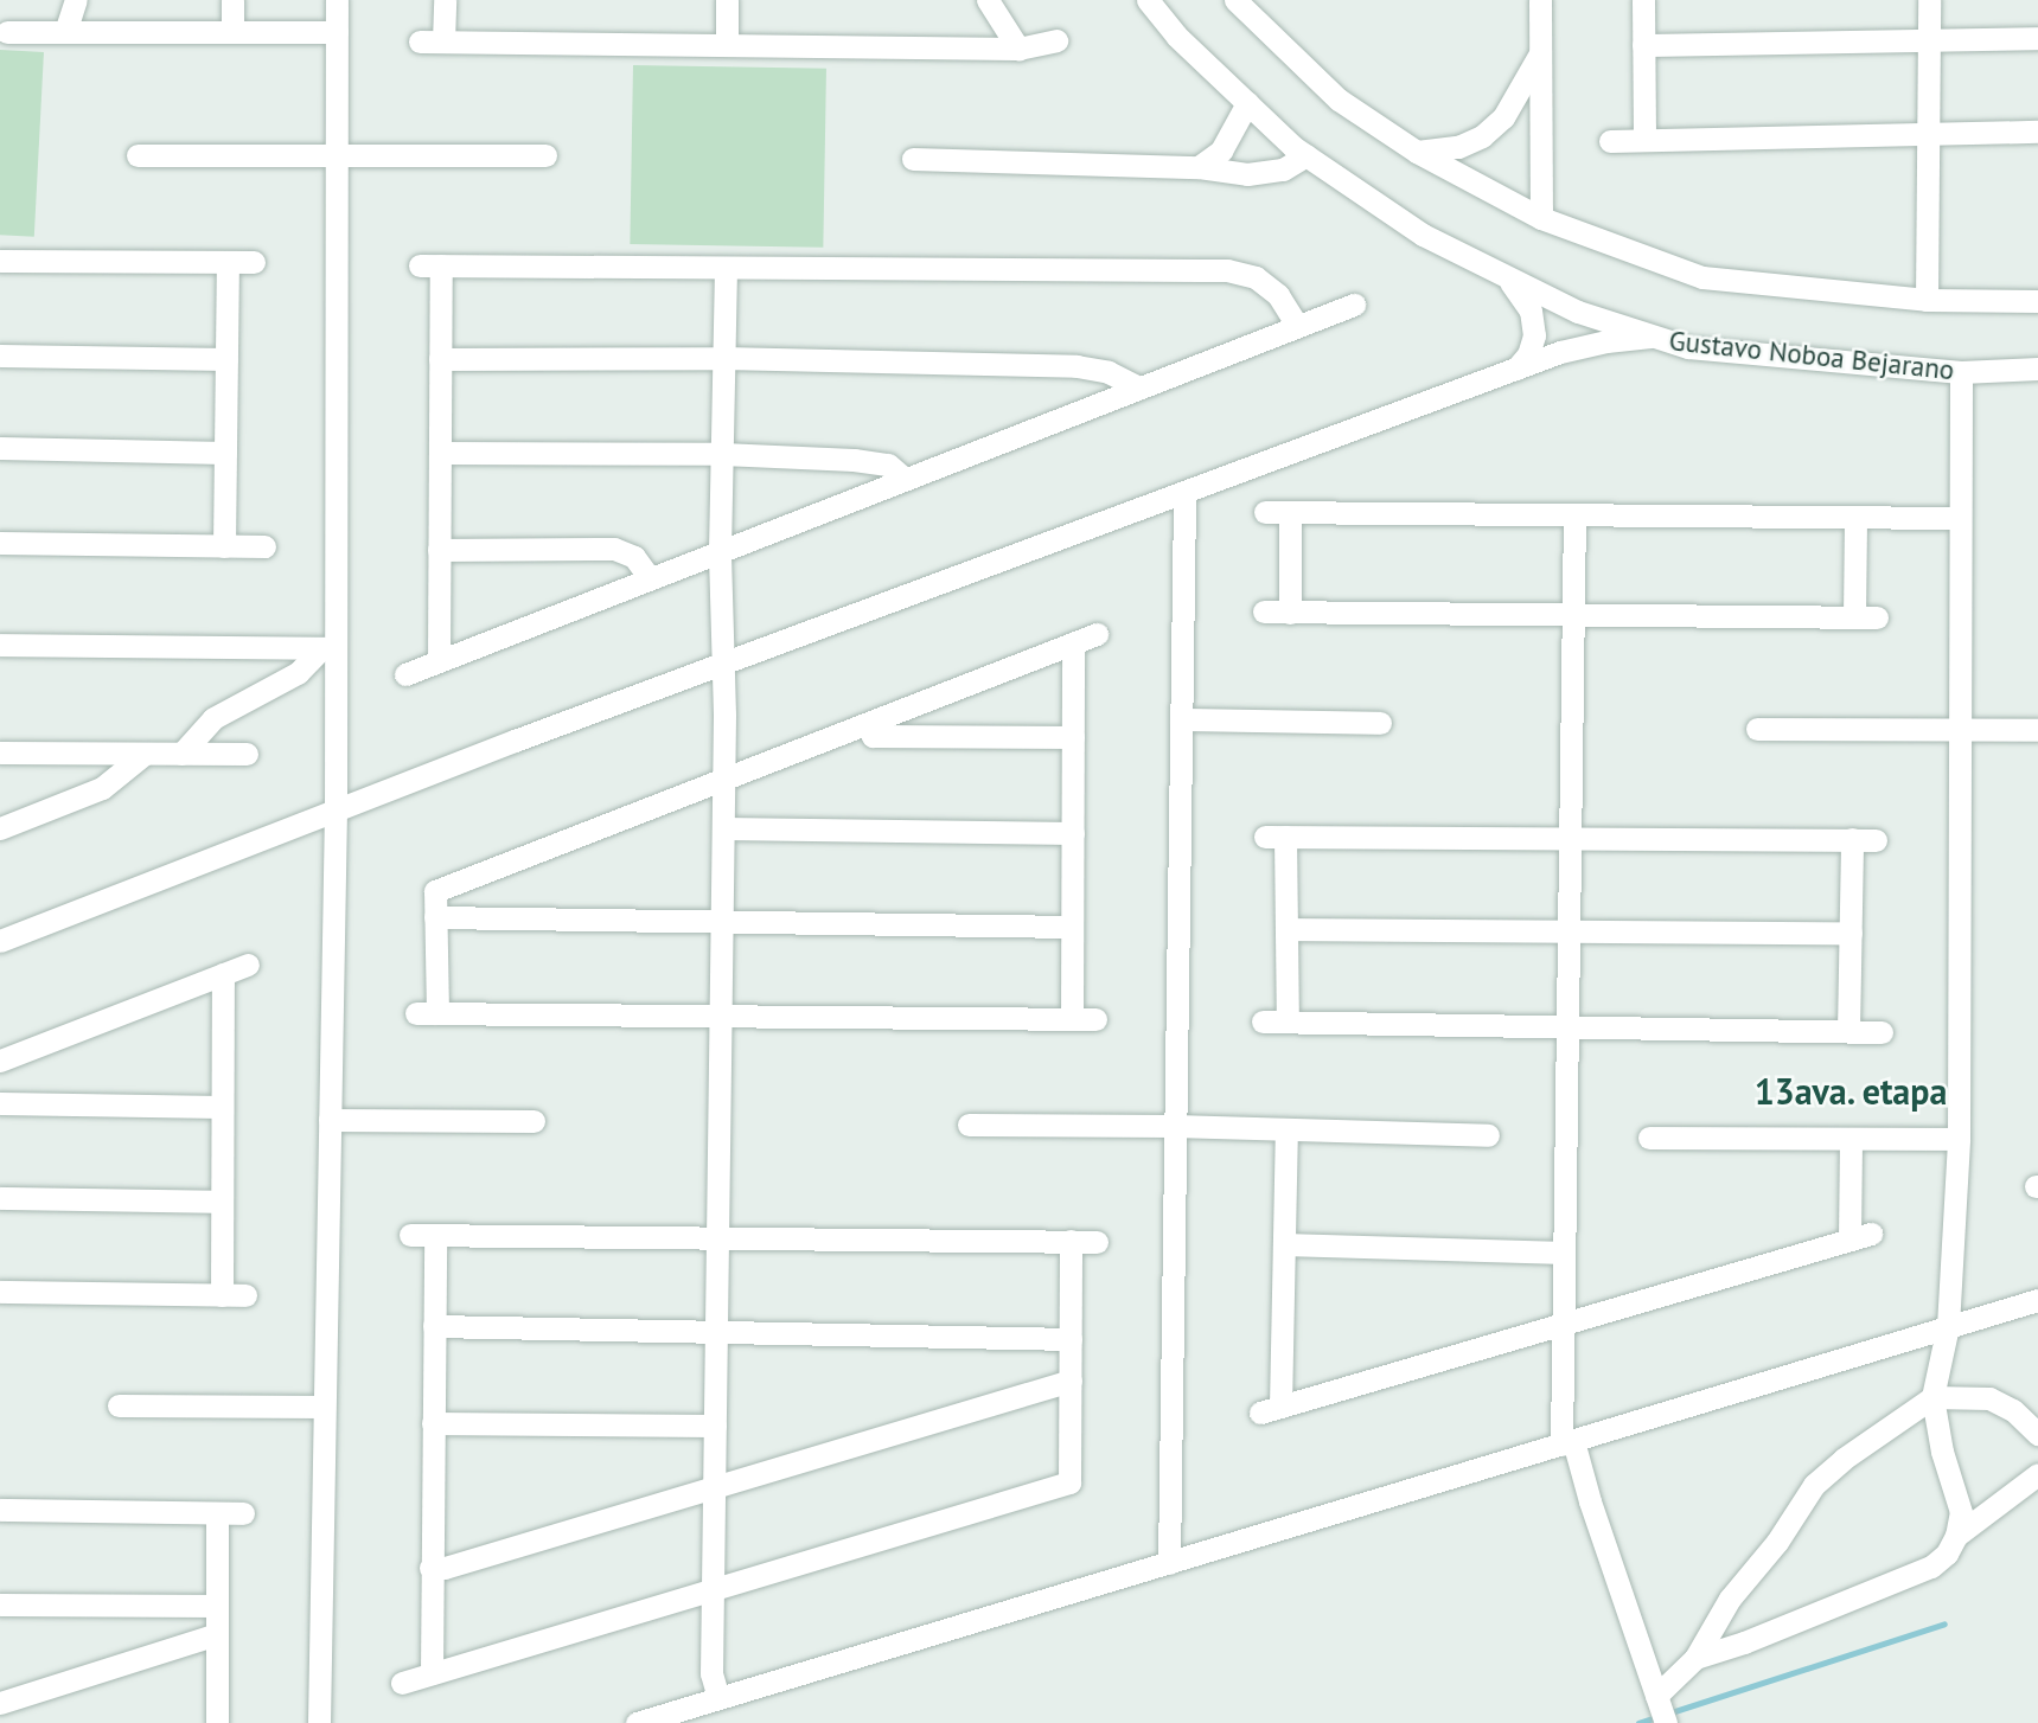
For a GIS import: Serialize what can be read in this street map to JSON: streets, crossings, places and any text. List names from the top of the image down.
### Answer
{
  "streets": {
    "street": ["Gustavo Noboa Bejarano"]
  },
  "districts": ["13ava. etapa"]
}
